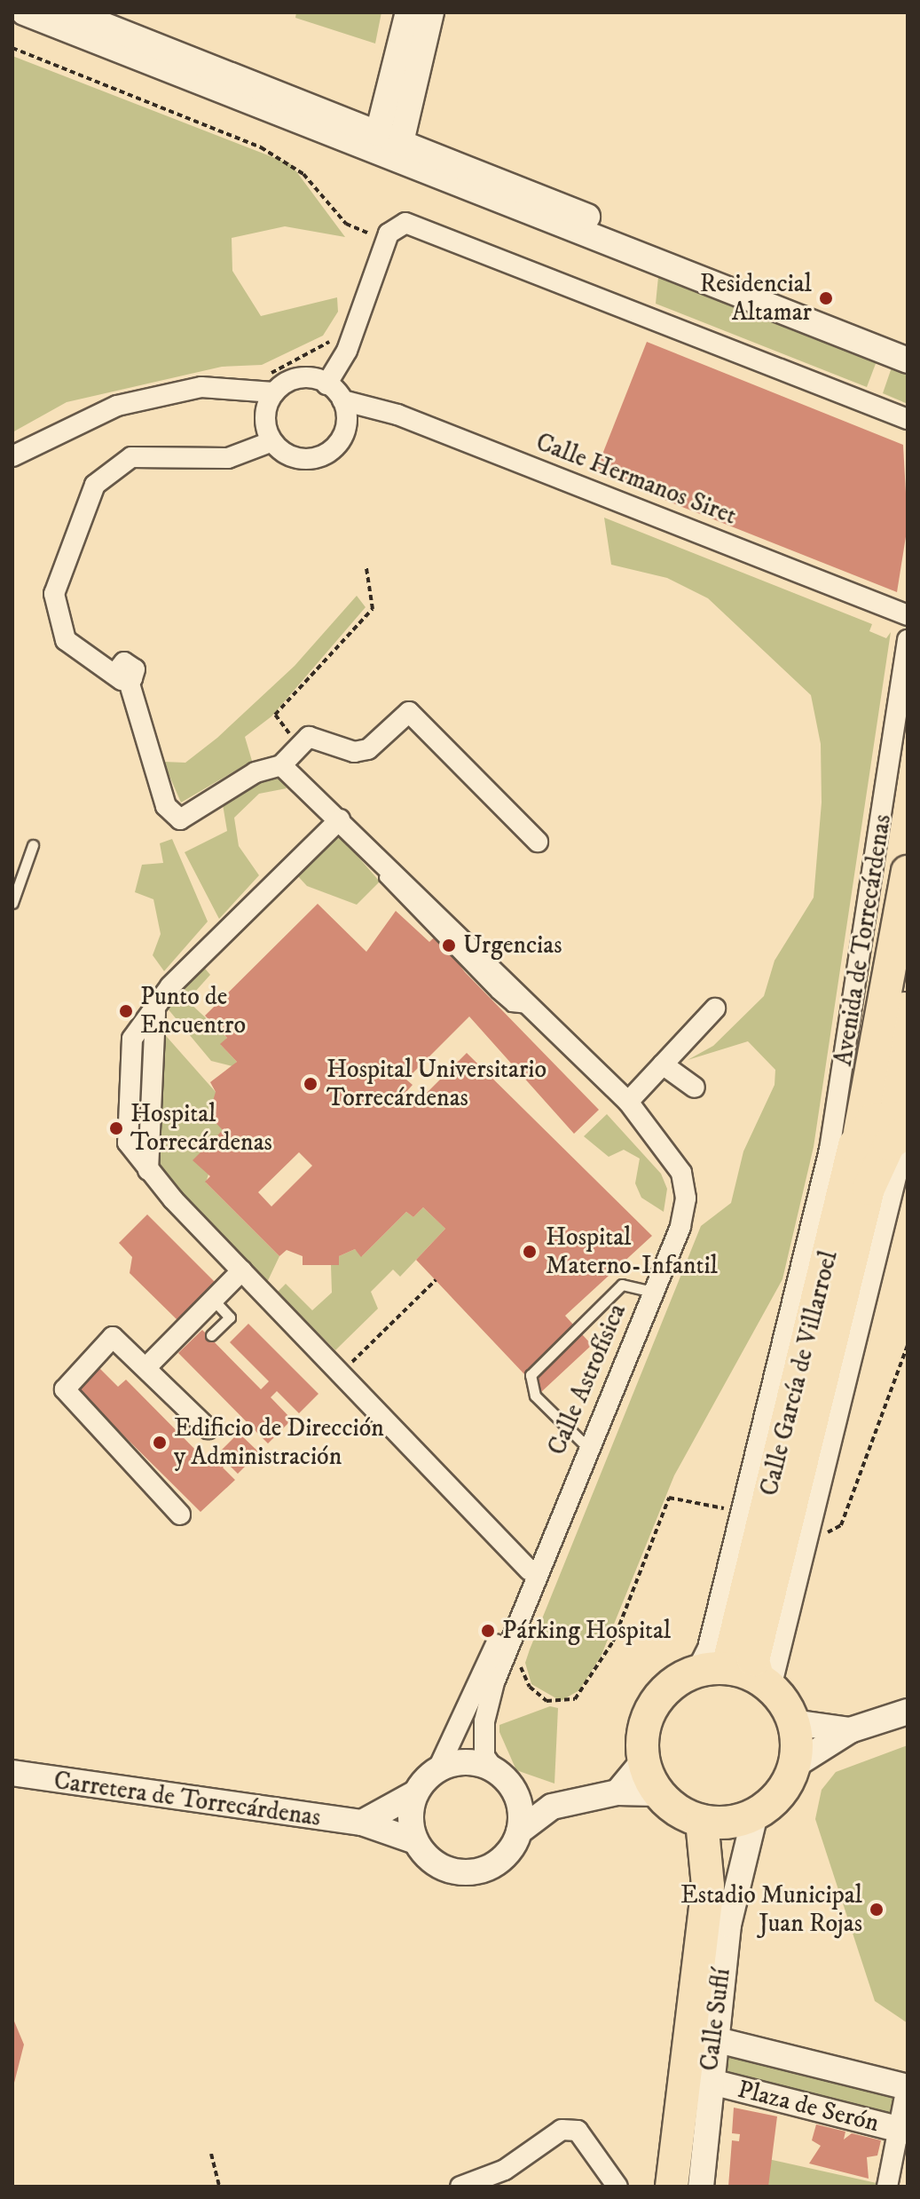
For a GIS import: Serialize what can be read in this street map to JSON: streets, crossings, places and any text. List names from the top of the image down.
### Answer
{
  "streets": {
    "main road": ["Avenida de Torrecárdenas", "Calle García de Villarroel", "Calle Suflí"],
    "street": [
      "Calle Hermanos Siret",
      "Calle Astrofísica",
      "Carretera de Torrecárdenas",
      "Plaza de Serón"
    ]
  },
  "crossings": [
    ["Avenida de Torrecárdenas", "Calle García de Villarroel"],
    ["Calle García de Villarroel", "Calle Suflí"],
    ["Calle Astrofísica", "Carretera de Torrecárdenas"],
    ["Calle Suflí", "Plaza de Serón"]
  ],
  "places": [
    "Residencial Altamar",
    "Urgencias",
    "Punto de Encuentro",
    "Hospital Universitario Torrecárdenas",
    "Hospital Torrecárdenas",
    "Hospital Materno-Infantil",
    "Edificio de Dirección y Administración",
    "Párking Hospital",
    "Estadio Municipal Juan Rojas"
  ]
}
